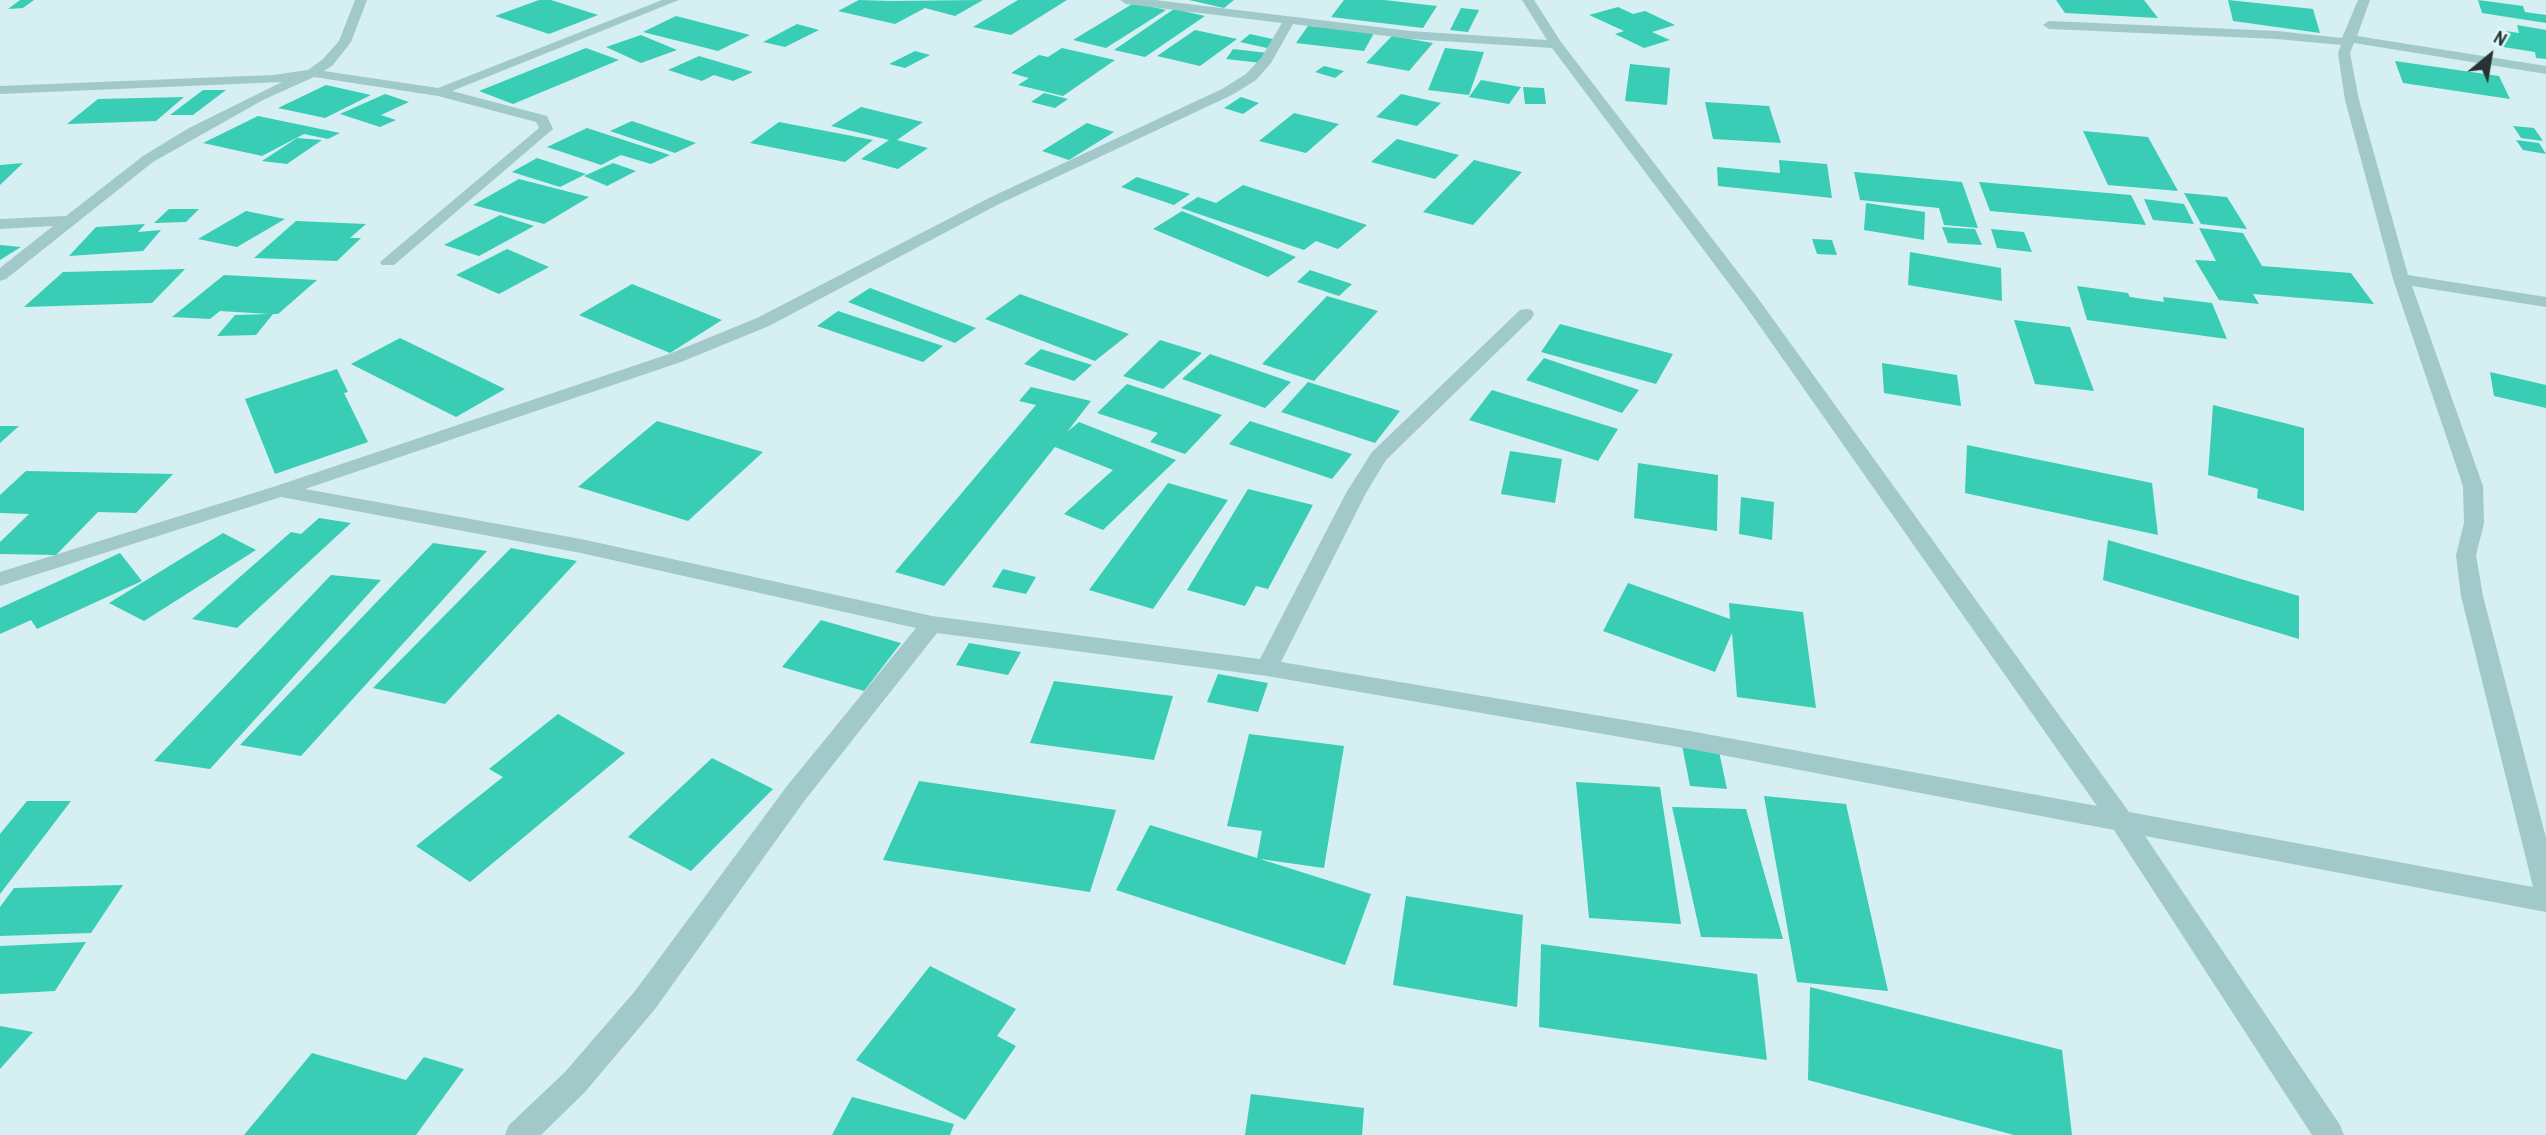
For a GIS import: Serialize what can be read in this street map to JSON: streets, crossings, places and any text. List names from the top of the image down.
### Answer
{
  "north": "top right"
}
